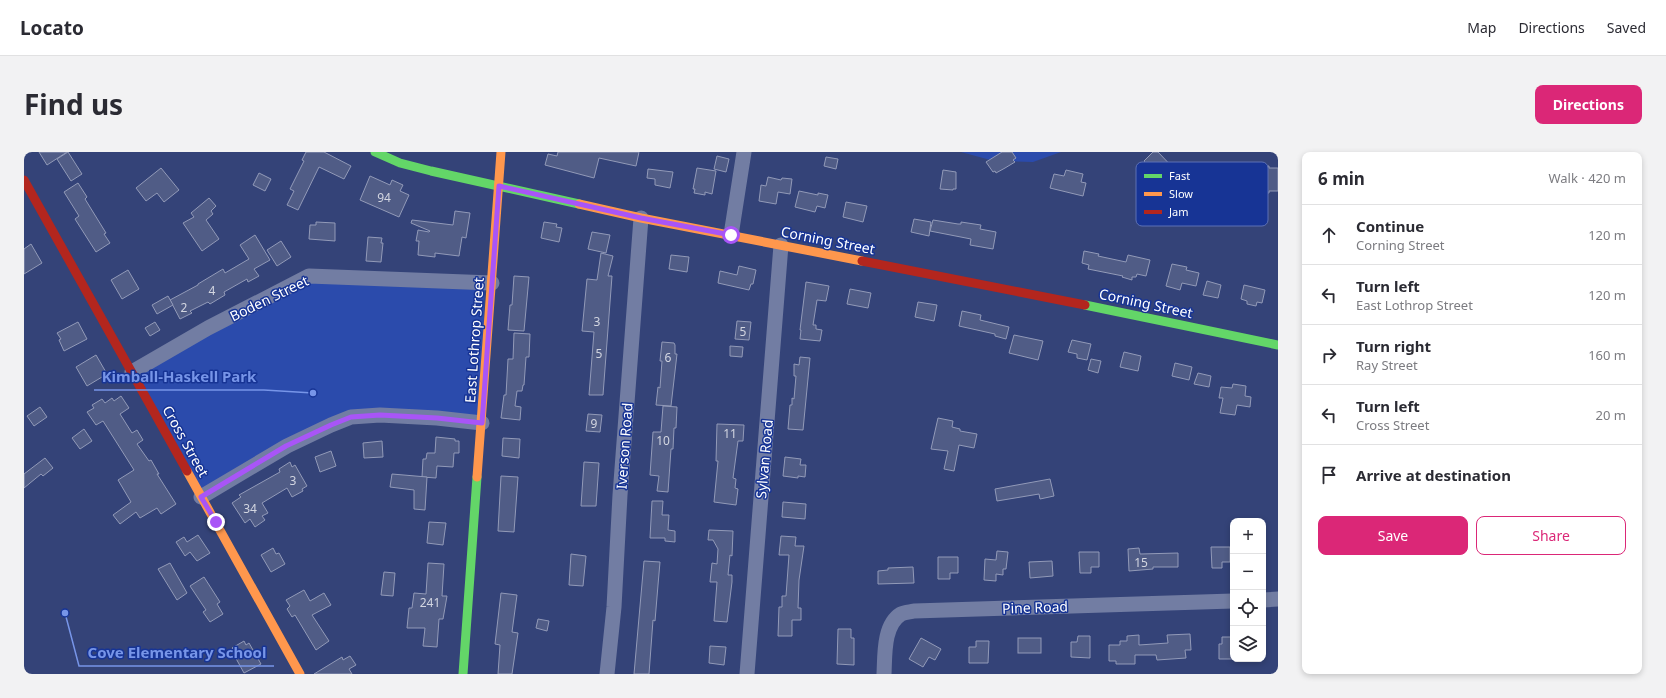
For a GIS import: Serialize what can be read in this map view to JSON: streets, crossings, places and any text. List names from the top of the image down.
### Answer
{
  "streets": {
    "street": [
      "Corning Street",
      "Boden Street",
      "East Lothrop Street",
      "Cross Street",
      "Iverson Road",
      "Sylvan Road",
      "Pine Road"
    ]
  },
  "crossings": [
    ["Corning Street", "East Lothrop Street"],
    ["Corning Street", "Iverson Road"],
    ["Corning Street", "Sylvan Road"],
    ["Boden Street", "East Lothrop Street"],
    ["Boden Street", "Cross Street"]
  ],
  "places": ["Kimball-Haskell Park", "Cove Elementary School"],
  "house_numbers": [
    "94",
    "4",
    "2",
    "3",
    "5",
    "5",
    "6",
    "9",
    "11",
    "10",
    "3",
    "34",
    "15",
    "241"
  ],
  "legend": ["Fast", "Slow", "Jam"],
  "page": {
    "header": "Locato",
    "nav": ["Map", "Directions", "Saved"],
    "title": "Find us",
    "buttons": [
      "Directions",
      ["Save", "Share"]
    ],
    "heading": ["6 min", "Walk · 420 m"],
    "list": [
      ["Continue", "Corning Street", "120 m"],
      ["Turn left", "East Lothrop Street", "120 m"],
      ["Turn right", "Ray Street", "160 m"],
      ["Turn left", "Cross Street", "20 m"],
      "Arrive at destination"
    ],
    "map_buttons": ["+", "−"]
  }
}
